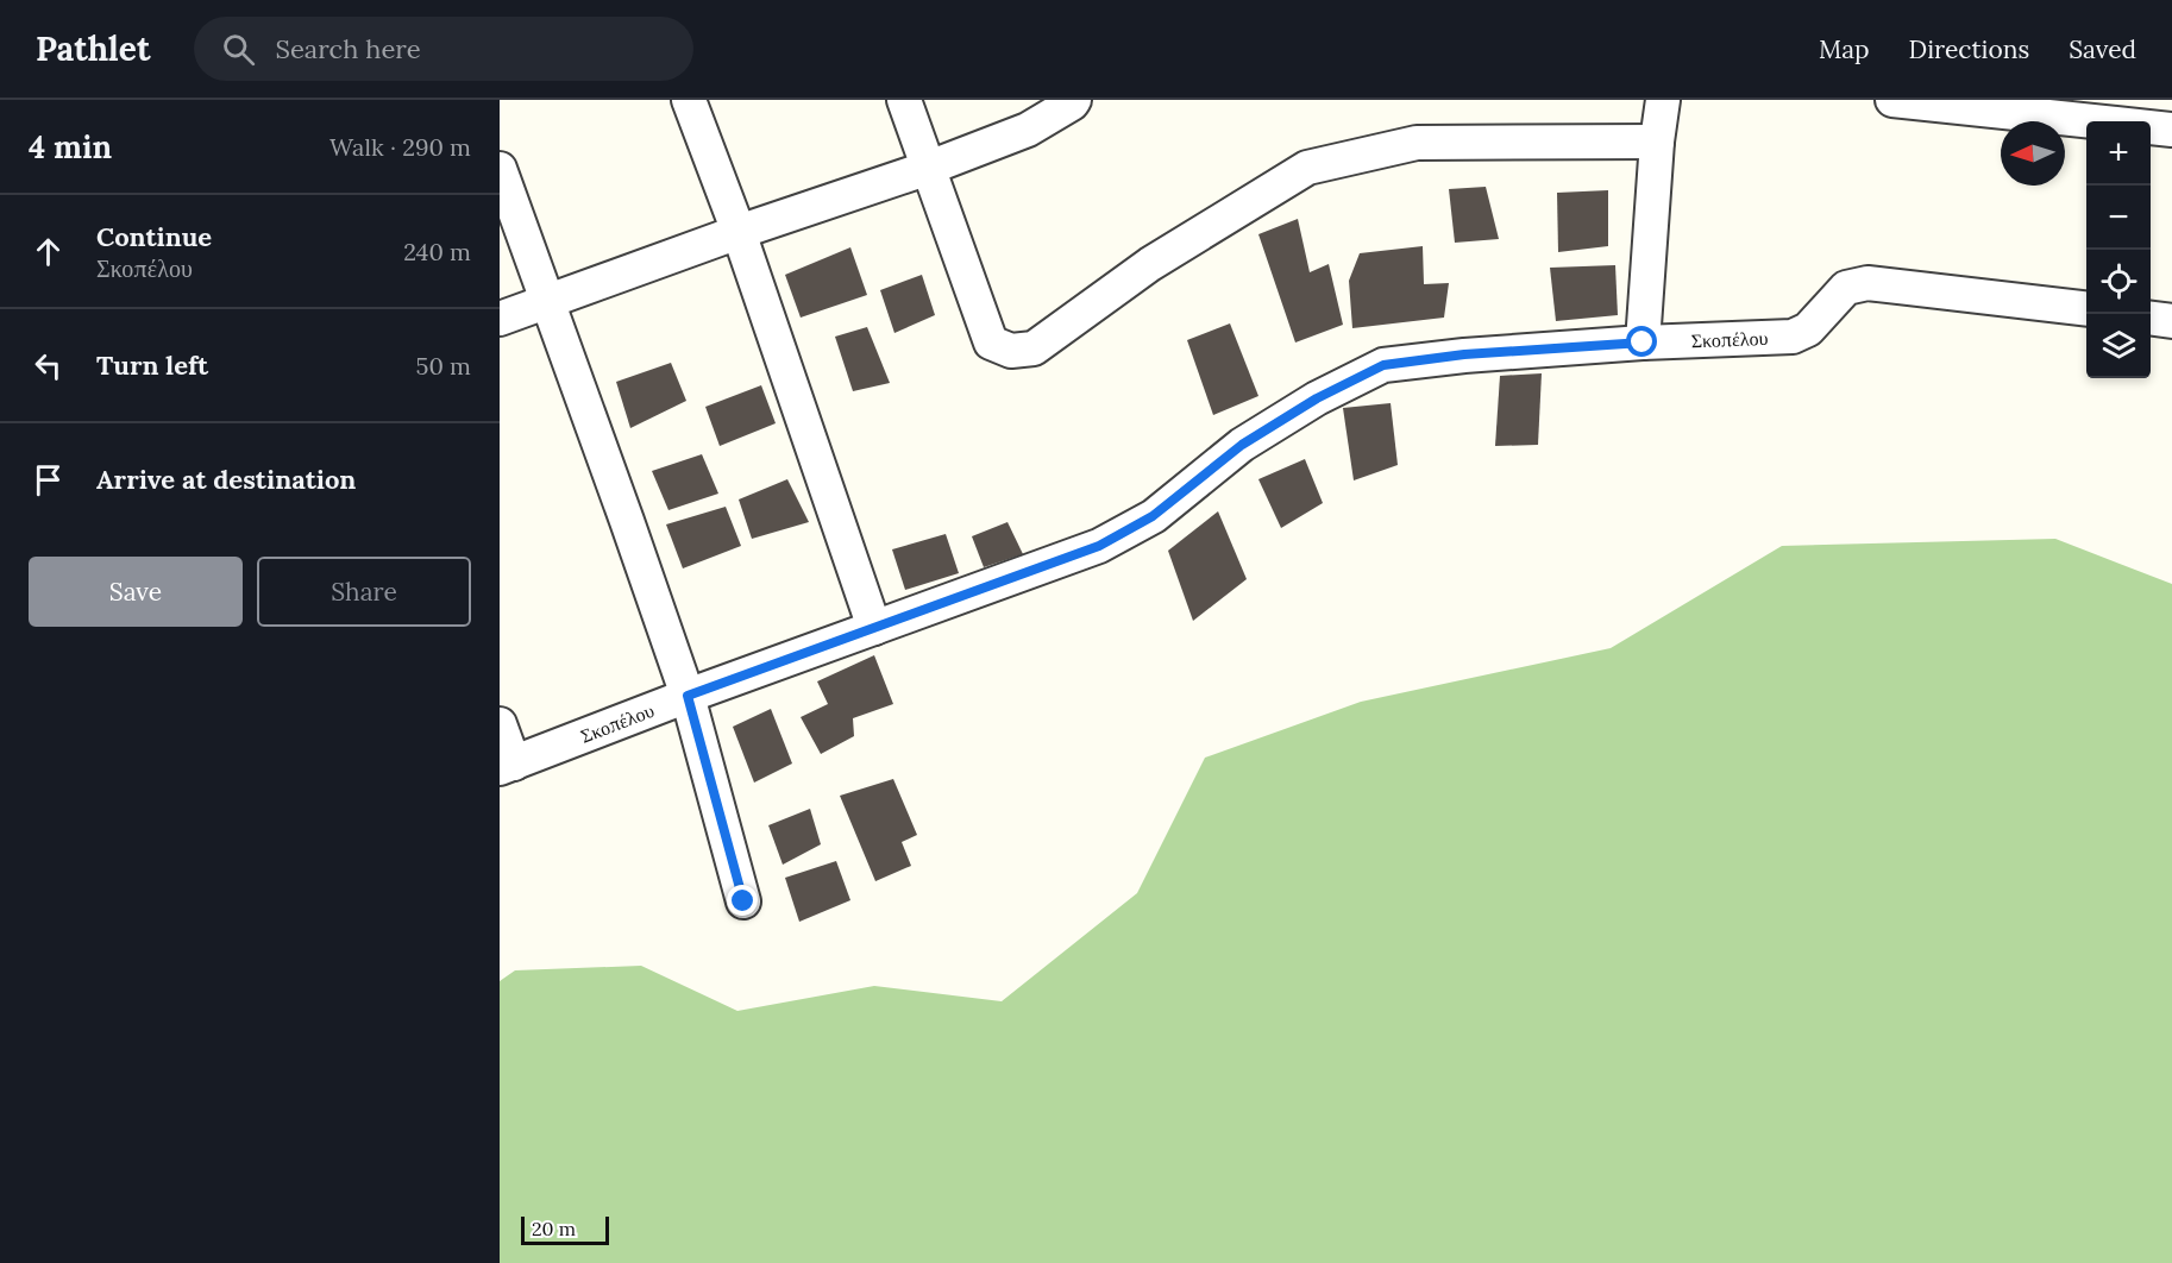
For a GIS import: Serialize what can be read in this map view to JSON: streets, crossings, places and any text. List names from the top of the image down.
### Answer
{
  "streets": {
    "street": ["Σκοπέλου"]
  },
  "scale_bar": "20 m",
  "north": "left",
  "page": {
    "header": "Pathlet",
    "search": "Search here",
    "nav": ["Map", "Directions", "Saved"],
    "heading": ["4 min", "Walk · 290 m"],
    "map_buttons": ["+", "−"],
    "list": [
      ["Continue", "Σκοπέλου", "240 m"],
      ["Turn left", "50 m"],
      "Arrive at destination"
    ],
    "buttons": ["Save", "Share"],
    "scale": "20 m"
  }
}
